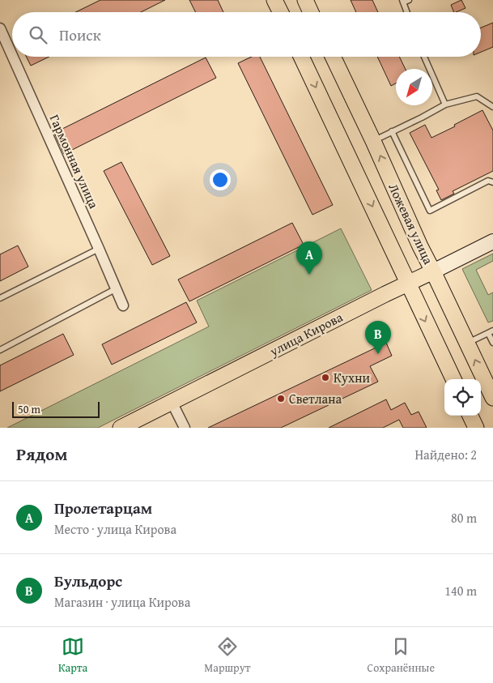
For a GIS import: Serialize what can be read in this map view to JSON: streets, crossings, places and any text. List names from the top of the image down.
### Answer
{
  "streets": {
    "main road": ["Ложевая улица", "улица Кирова"],
    "street": ["Гармонная улица"]
  },
  "crossings": [
    ["Ложевая улица", "улица Кирова"]
  ],
  "places": ["Кухни", "Светлана"],
  "scale_bar": "50 m",
  "north": "bottom left",
  "page": {
    "search": "Поиск",
    "pins": ["A", "B"],
    "scale": "50 m",
    "heading": ["Рядом", "Найдено: 2"],
    "list": [
      {
        "mark": "A",
        "name": "Пролетарцам",
        "note": "Место · улица Кирова",
        "value": "80 m"
      },
      {
        "mark": "B",
        "name": "Бульдорс",
        "note": "Магазин · улица Кирова",
        "value": "140 m"
      }
    ],
    "nav": ["Карта", "Маршрут", "Сохранённые"]
  }
}
